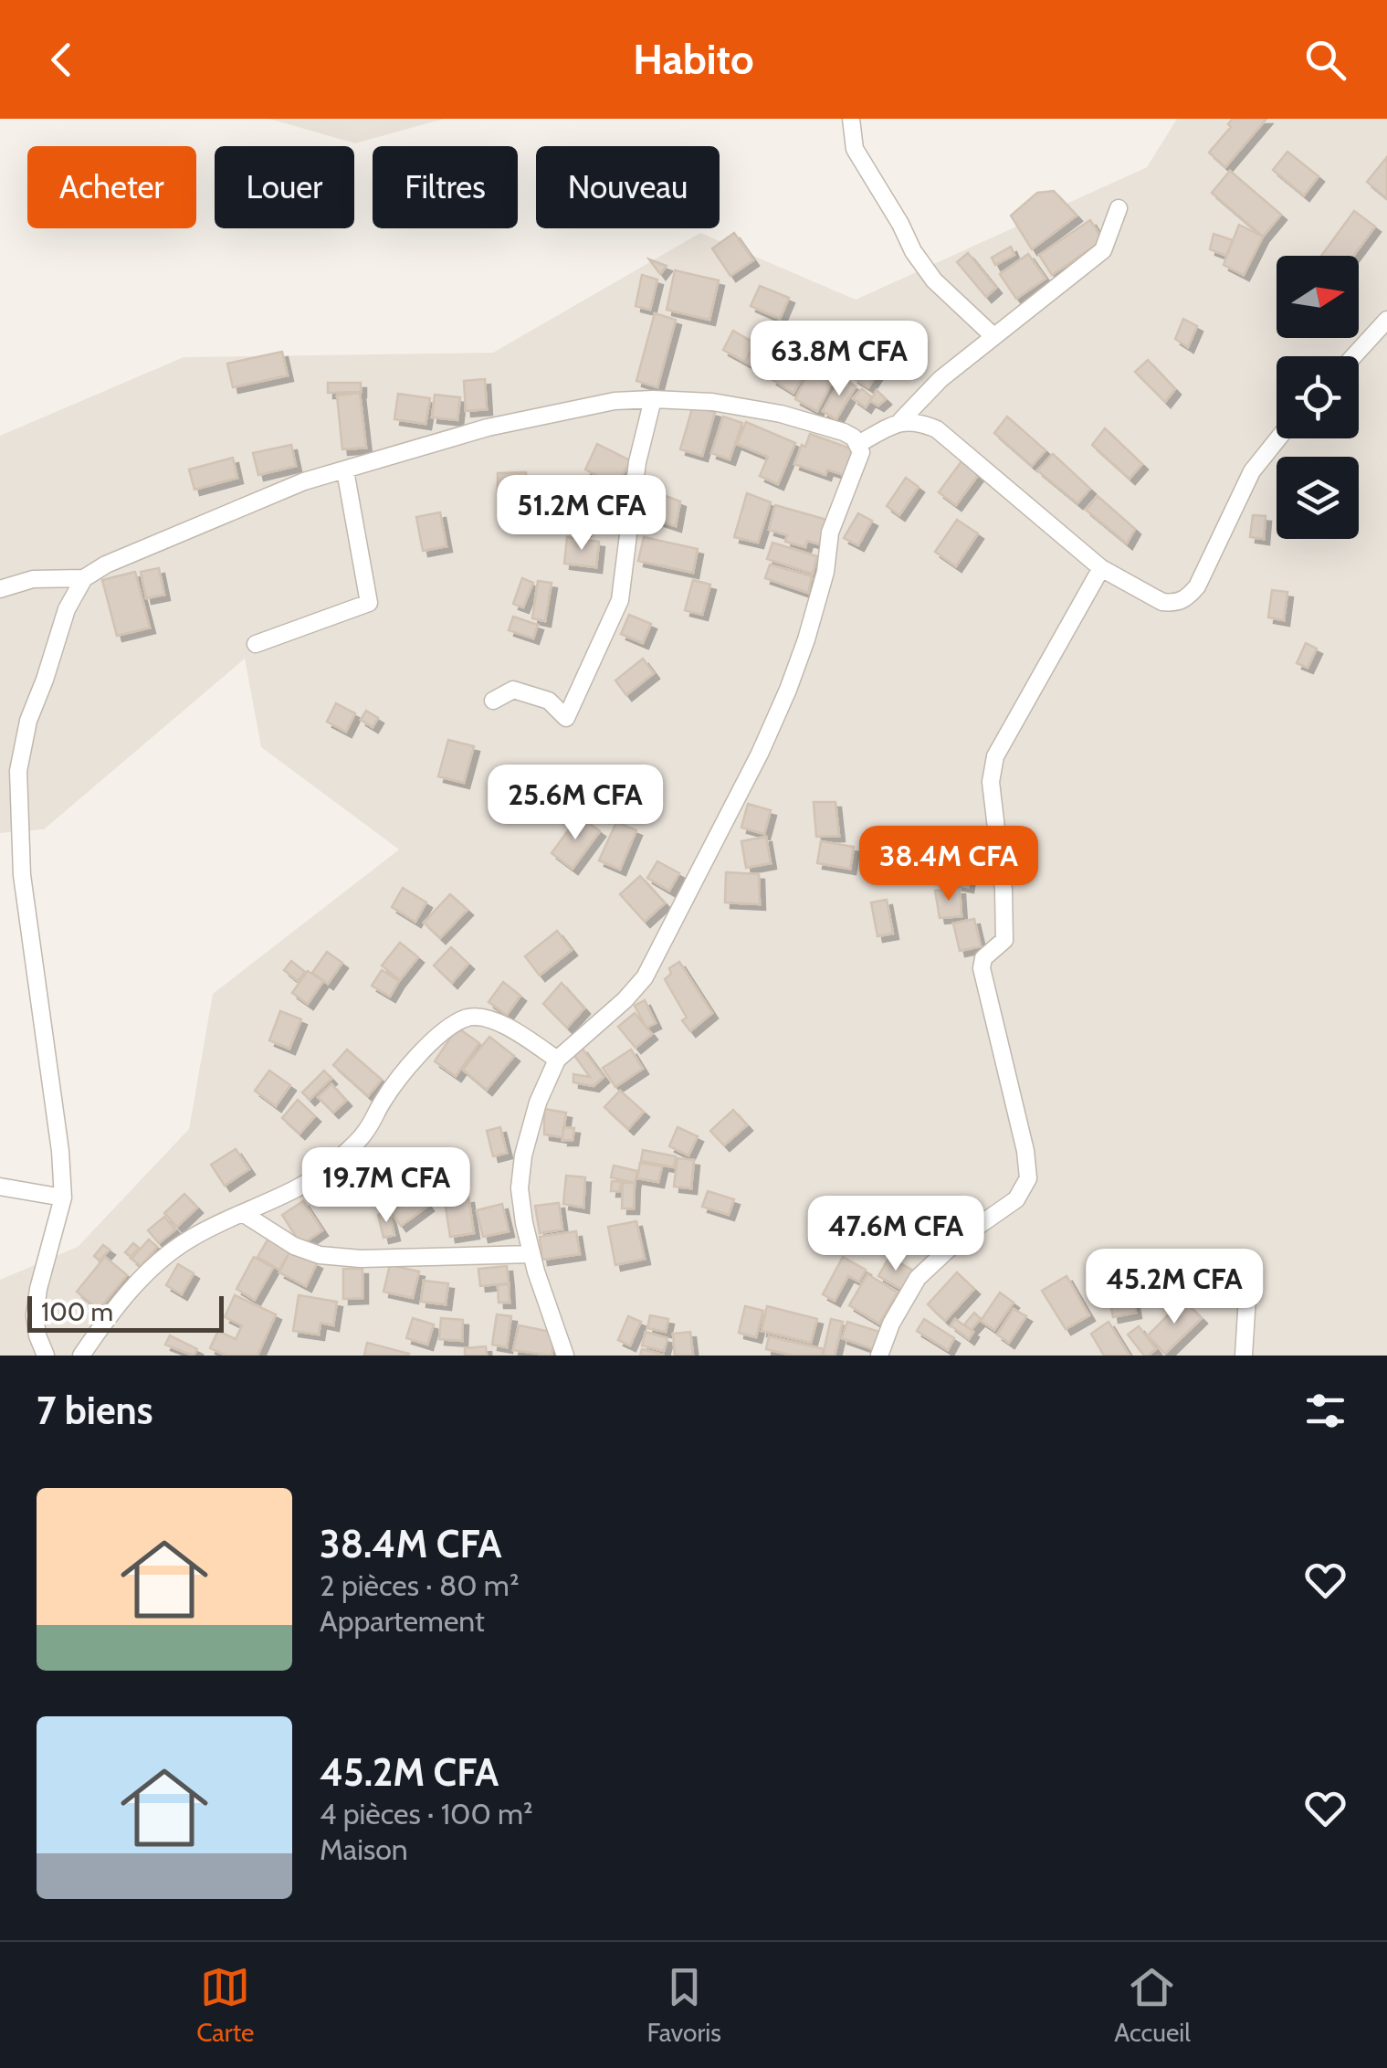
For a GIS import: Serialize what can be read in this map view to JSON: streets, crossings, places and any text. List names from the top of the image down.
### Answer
{
  "scale_bar": "100 m",
  "north": "right",
  "page": {
    "header": "Habito",
    "chip": [
      "Acheter",
      "Louer",
      "Filtres",
      "Nouveau"
    ],
    "price": [
      "63.8M CFA",
      "51.2M CFA",
      "25.6M CFA",
      "38.4M CFA",
      "19.7M CFA",
      "47.6M CFA",
      "45.2M CFA"
    ],
    "scale": "100 m",
    "heading": "7 biens",
    "list": [
      {
        "name": "38.4M CFA",
        "note": "2 pièces · 80 m² · Appartement"
      },
      {
        "name": "45.2M CFA",
        "note": "4 pièces · 100 m² · Maison"
      }
    ],
    "tabs": ["Carte", "Favoris", "Accueil"]
  }
}
